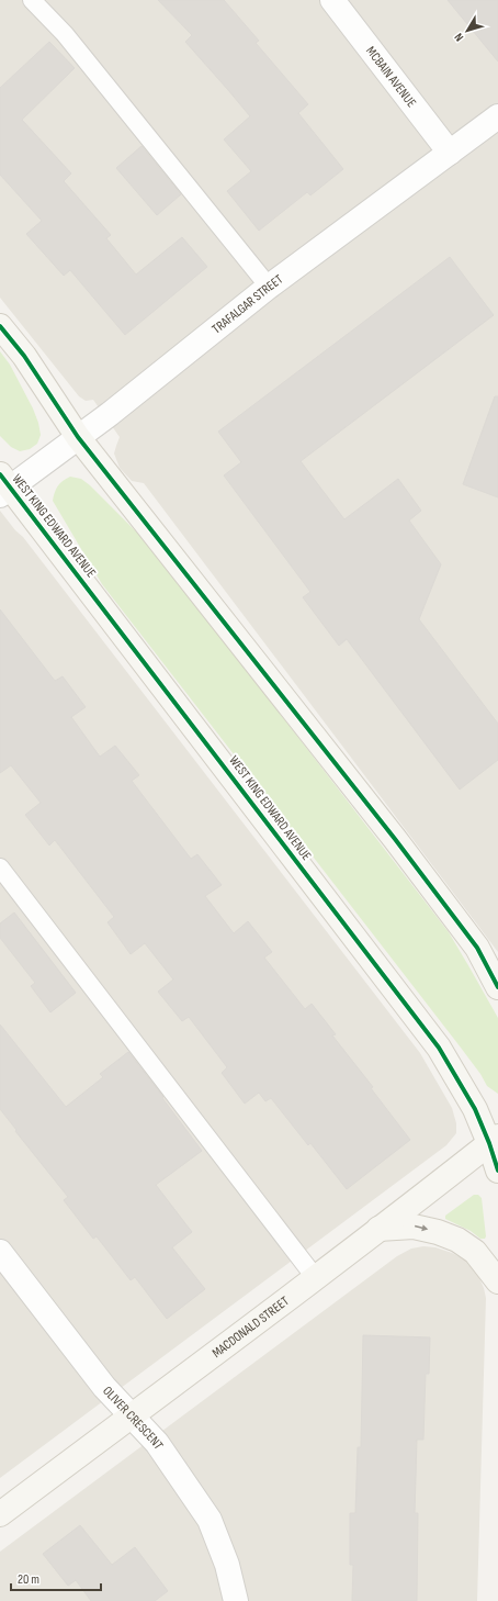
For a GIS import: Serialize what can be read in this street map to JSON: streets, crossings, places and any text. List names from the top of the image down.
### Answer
{
  "streets": {
    "main road": ["WEST KING EDWARD AVENUE", "MACDONALD STREET"],
    "street": ["MCBAIN AVENUE", "TRAFALGAR STREET", "OLIVER CRESCENT"]
  },
  "crossings": [
    ["MCBAIN AVENUE", "TRAFALGAR STREET"],
    ["TRAFALGAR STREET", "WEST KING EDWARD AVENUE"],
    ["WEST KING EDWARD AVENUE", "MACDONALD STREET"],
    ["MACDONALD STREET", "OLIVER CRESCENT"]
  ],
  "scale_bar": "20 m",
  "north": "bottom left"
}
